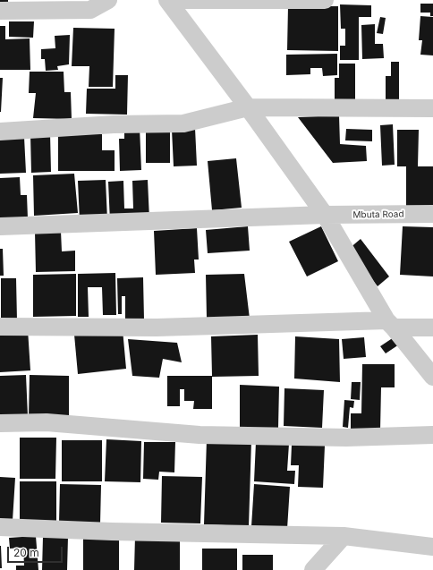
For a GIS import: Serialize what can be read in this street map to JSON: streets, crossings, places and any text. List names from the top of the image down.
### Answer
{
  "streets": {
    "street": ["Mbuta Road"]
  },
  "scale_bar": "20 m"
}
